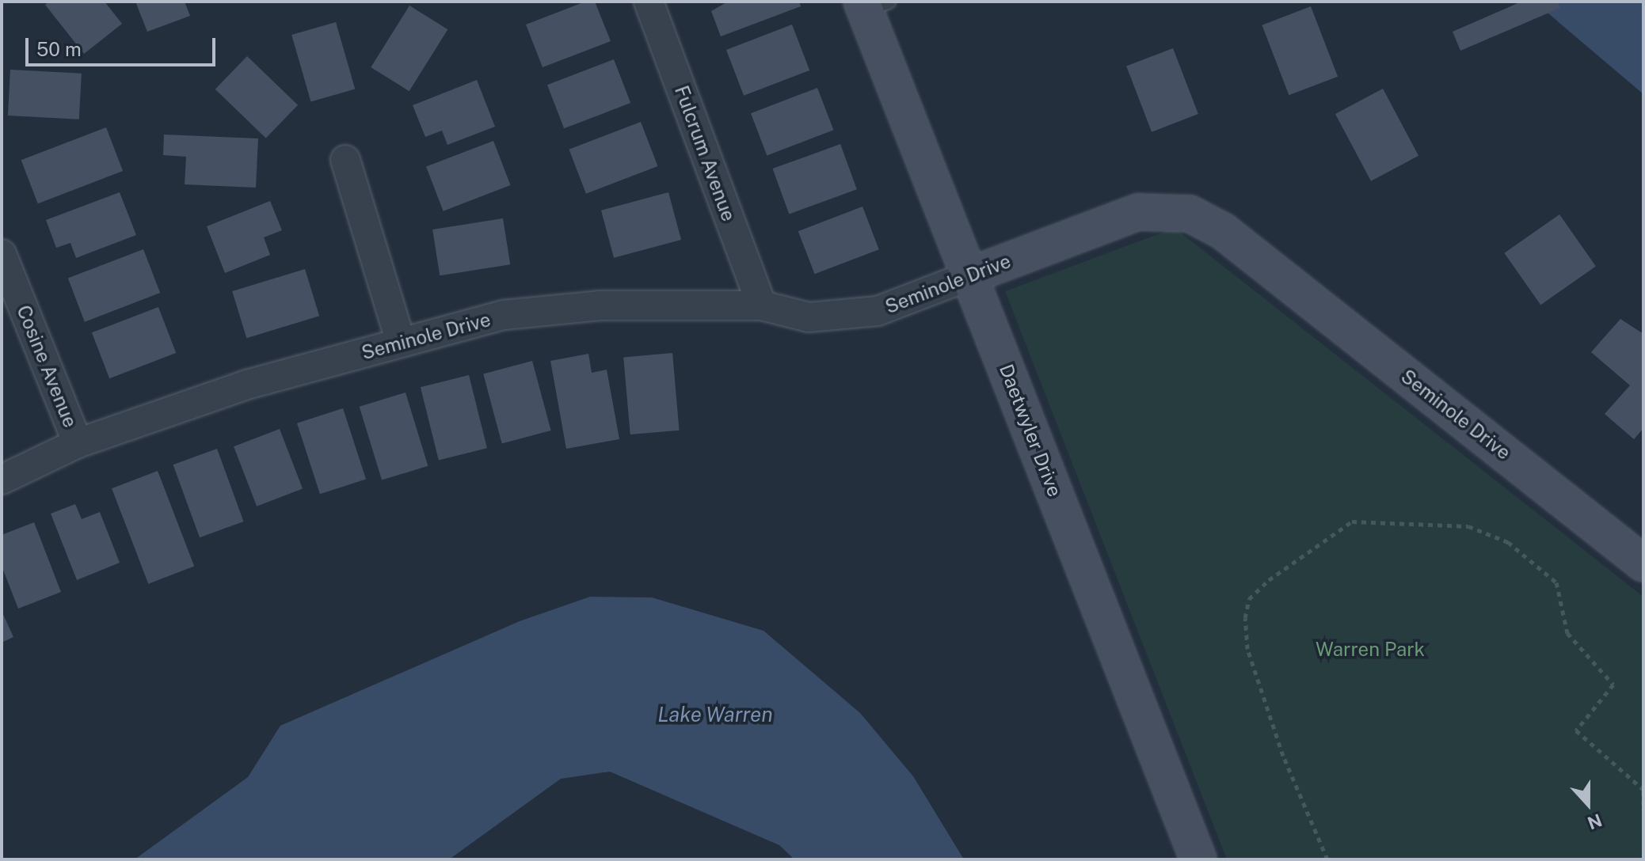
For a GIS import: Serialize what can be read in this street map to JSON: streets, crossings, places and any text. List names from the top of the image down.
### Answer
{
  "streets": {
    "street": [
      "Fulcrum Avenue",
      "Seminole Drive",
      "Cosine Avenue",
      "Daetwyler Drive"
    ]
  },
  "crossings": [
    ["Fulcrum Avenue", "Seminole Drive"],
    ["Seminole Drive", "Cosine Avenue"],
    ["Seminole Drive", "Daetwyler Drive"]
  ],
  "water": ["Lake Warren"],
  "parks": ["Warren Park"],
  "scale_bar": "50 m",
  "north": "bottom"
}
